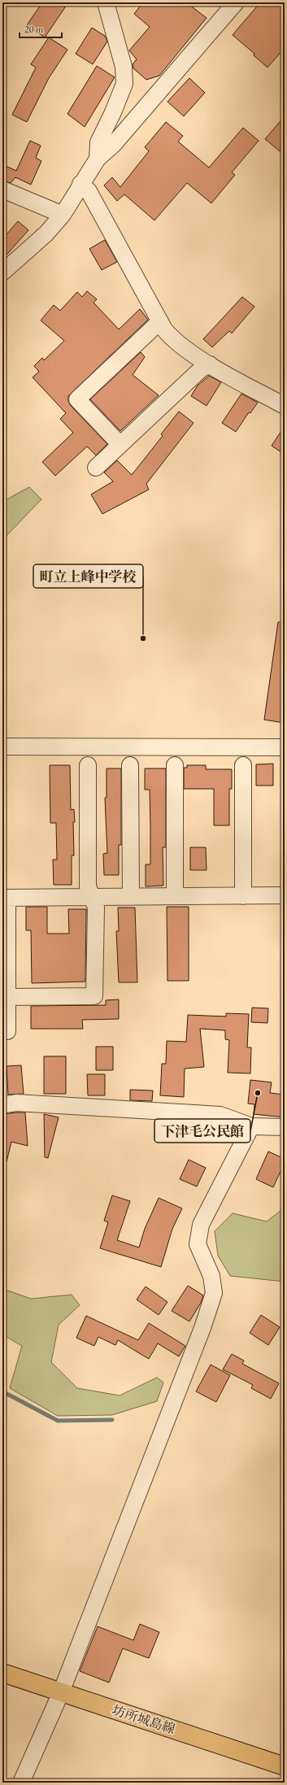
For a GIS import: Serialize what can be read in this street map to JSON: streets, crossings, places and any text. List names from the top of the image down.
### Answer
{
  "streets": {
    "main road": ["坊所城島線"]
  },
  "places": ["町立上峰中学校", "下津毛公民館"],
  "scale_bar": "20 m"
}
